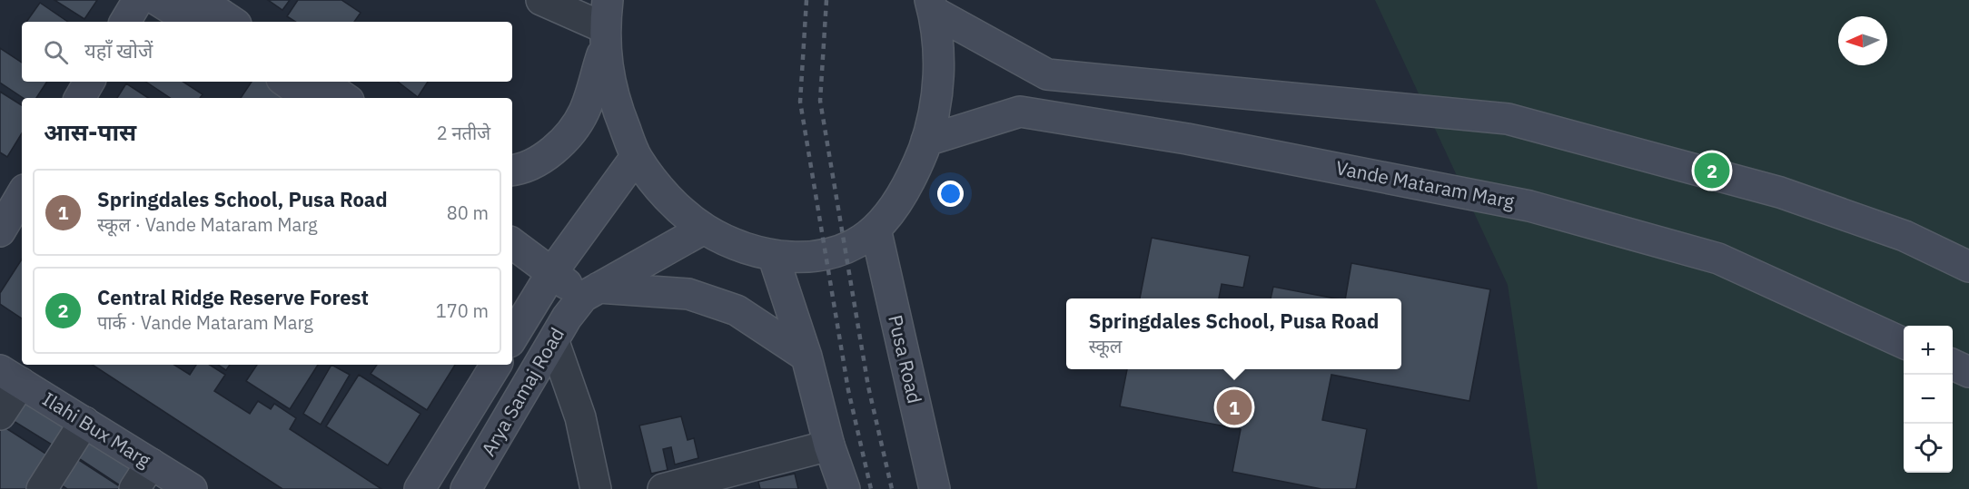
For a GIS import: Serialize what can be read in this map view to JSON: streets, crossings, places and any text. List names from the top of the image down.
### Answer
{
  "streets": {
    "main road": [
      "Vande Mataram Marg",
      "Pusa Road",
      "Arya Samaj Road",
      "Ilahi Bux Marg"
    ]
  },
  "north": "left",
  "page": {
    "search": "यहाँ खोजें",
    "heading": ["आस-पास", "2 नतीजे"],
    "pins": ["2", "1"],
    "list": [
      {
        "mark": "1",
        "name": "Springdales School, Pusa Road",
        "note": "स्कूल · Vande Mataram Marg",
        "value": "80 m"
      },
      {
        "mark": "2",
        "name": "Central Ridge Reserve Forest",
        "note": "पार्क · Vande Mataram Marg",
        "value": "170 m"
      }
    ],
    "popup": ["Springdales School, Pusa Road", "स्कूल"],
    "map_buttons": ["+", "−"]
  }
}
